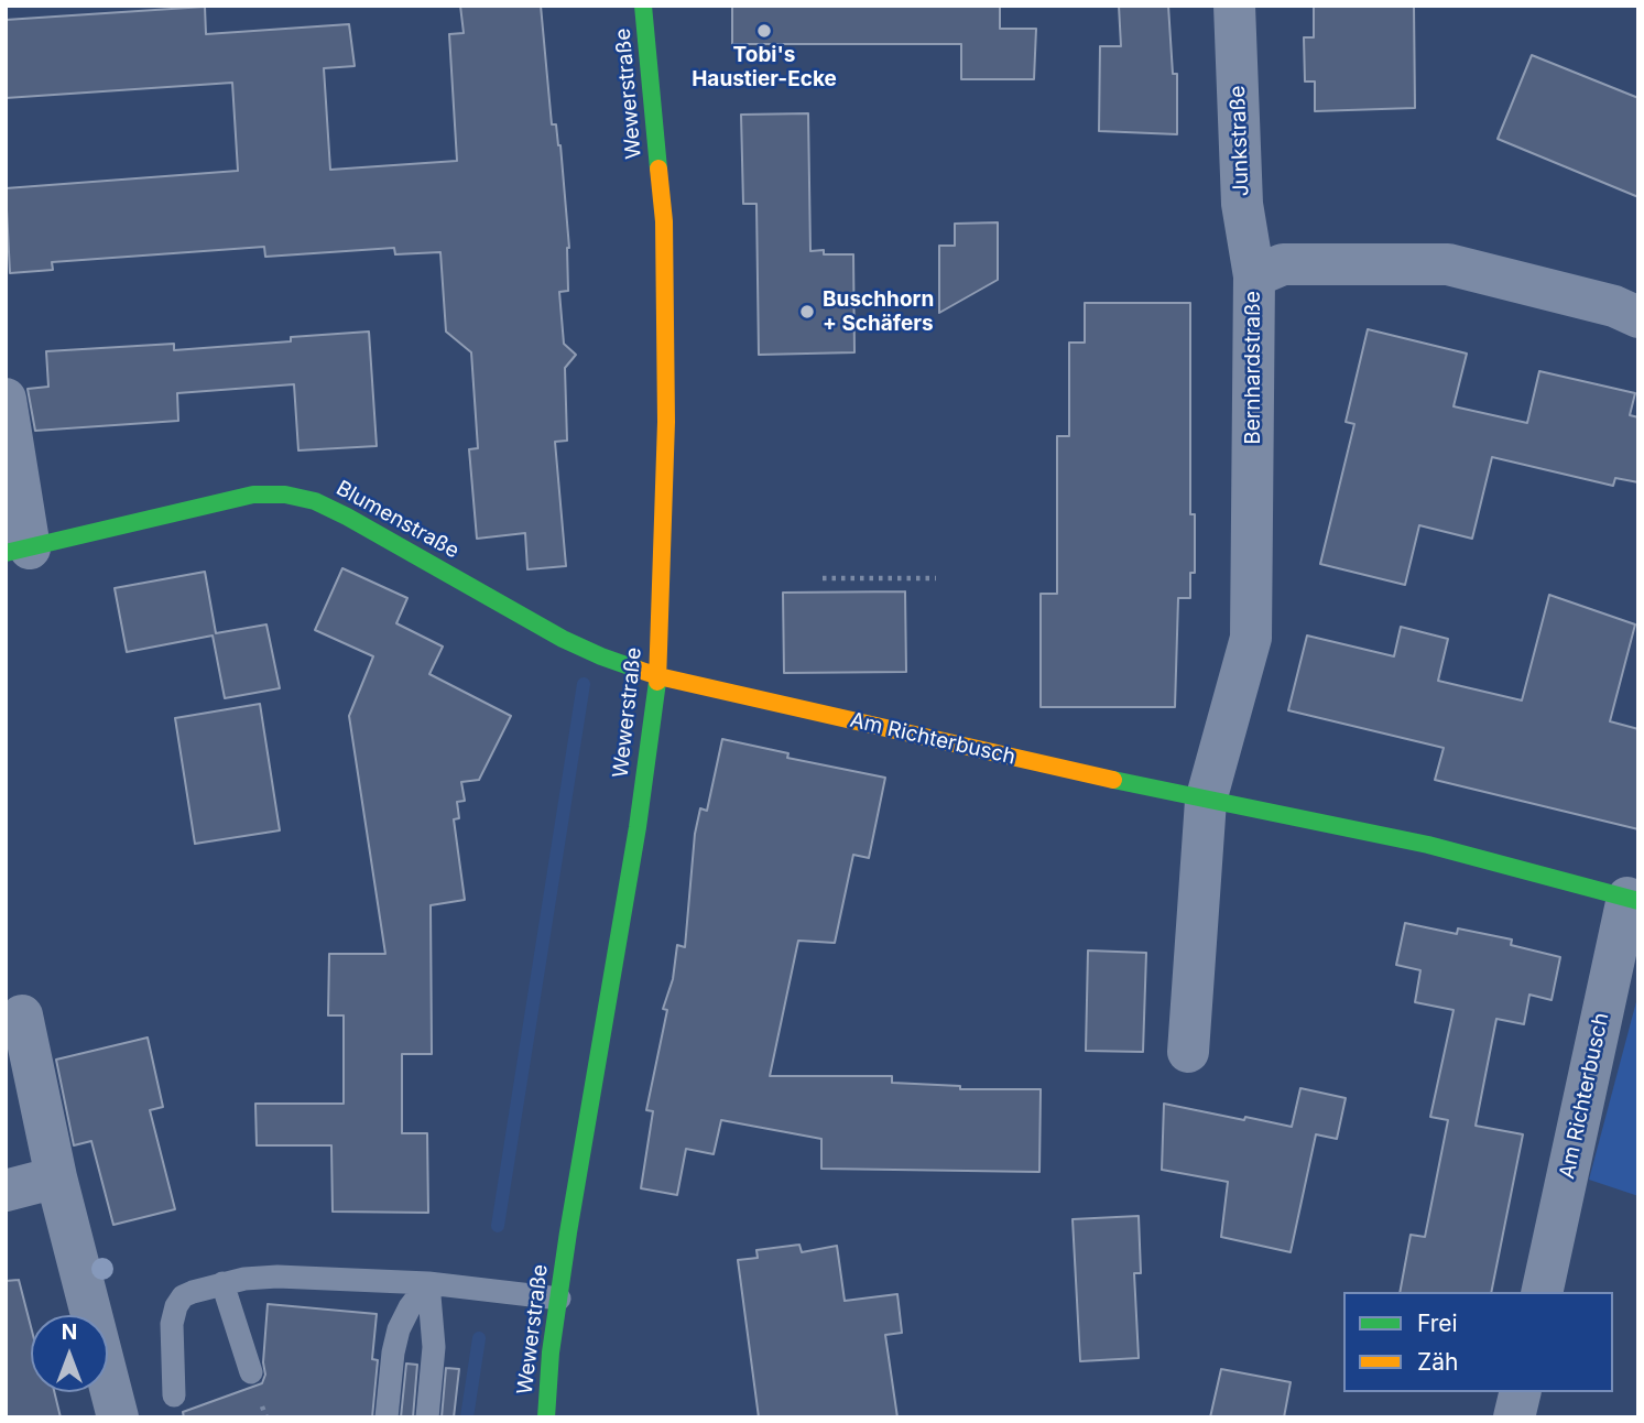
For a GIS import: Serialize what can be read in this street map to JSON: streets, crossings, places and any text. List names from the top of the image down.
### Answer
{
  "streets": {
    "street": [
      "Wewerstraße",
      "Junkstraße",
      "Bernhardstraße",
      "Blumenstraße",
      "Am Richterbusch"
    ]
  },
  "crossings": [
    ["Wewerstraße", "Blumenstraße"],
    ["Wewerstraße", "Am Richterbusch"],
    ["Junkstraße", "Bernhardstraße"],
    ["Bernhardstraße", "Am Richterbusch"],
    ["Blumenstraße", "Am Richterbusch"]
  ],
  "places": ["Tobi's Haustier-Ecke", "Buschhorn + Schäfers"],
  "legend": ["Frei", "Zäh"],
  "north": "top"
}
